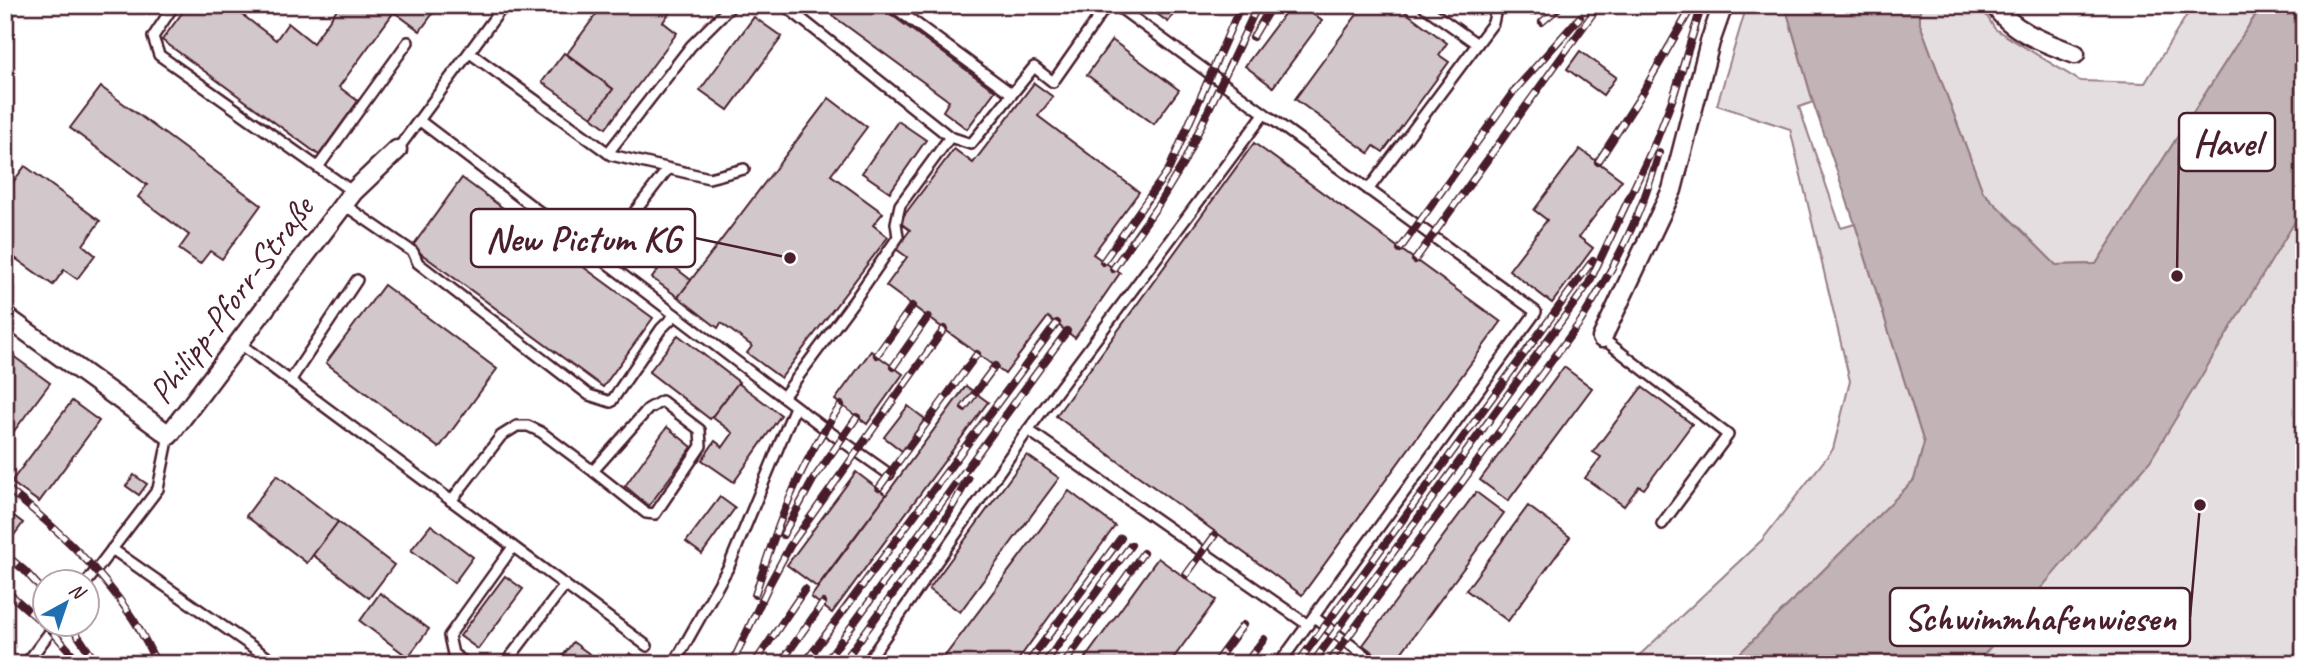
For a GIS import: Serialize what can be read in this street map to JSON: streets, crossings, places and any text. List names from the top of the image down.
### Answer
{
  "streets": {
    "street": ["Philipp-Pforr-Straße"]
  },
  "places": ["New Pictum KG", "Havel", "Schwimmhafenwiesen"],
  "north": "top right"
}
